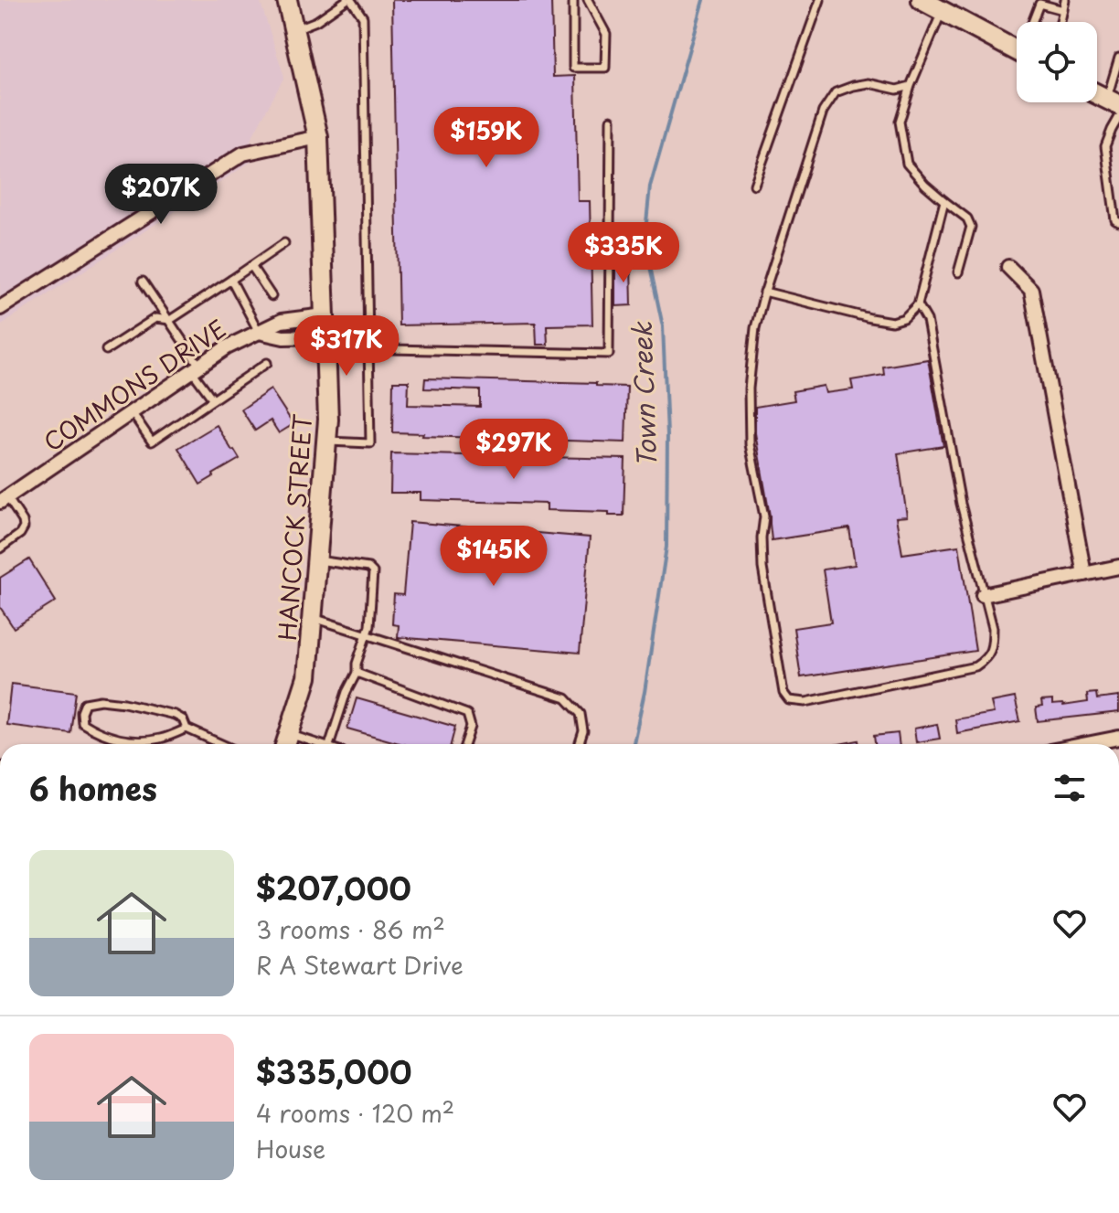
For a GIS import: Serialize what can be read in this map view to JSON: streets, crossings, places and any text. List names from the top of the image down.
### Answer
{
  "streets": {
    "street": ["COMMONS DRIVE", "HANCOCK STREET"]
  },
  "crossings": [
    ["COMMONS DRIVE", "HANCOCK STREET"]
  ],
  "water": ["Town Creek"],
  "page": {
    "price": [
      "$159K",
      "$207K",
      "$335K",
      "$317K",
      "$297K",
      "$145K"
    ],
    "heading": "6 homes",
    "list": [
      {
        "name": "$207,000",
        "note": "3 rooms · 86 m² · R A Stewart Drive"
      },
      {
        "name": "$335,000",
        "note": "4 rooms · 120 m² · House"
      }
    ]
  }
}
